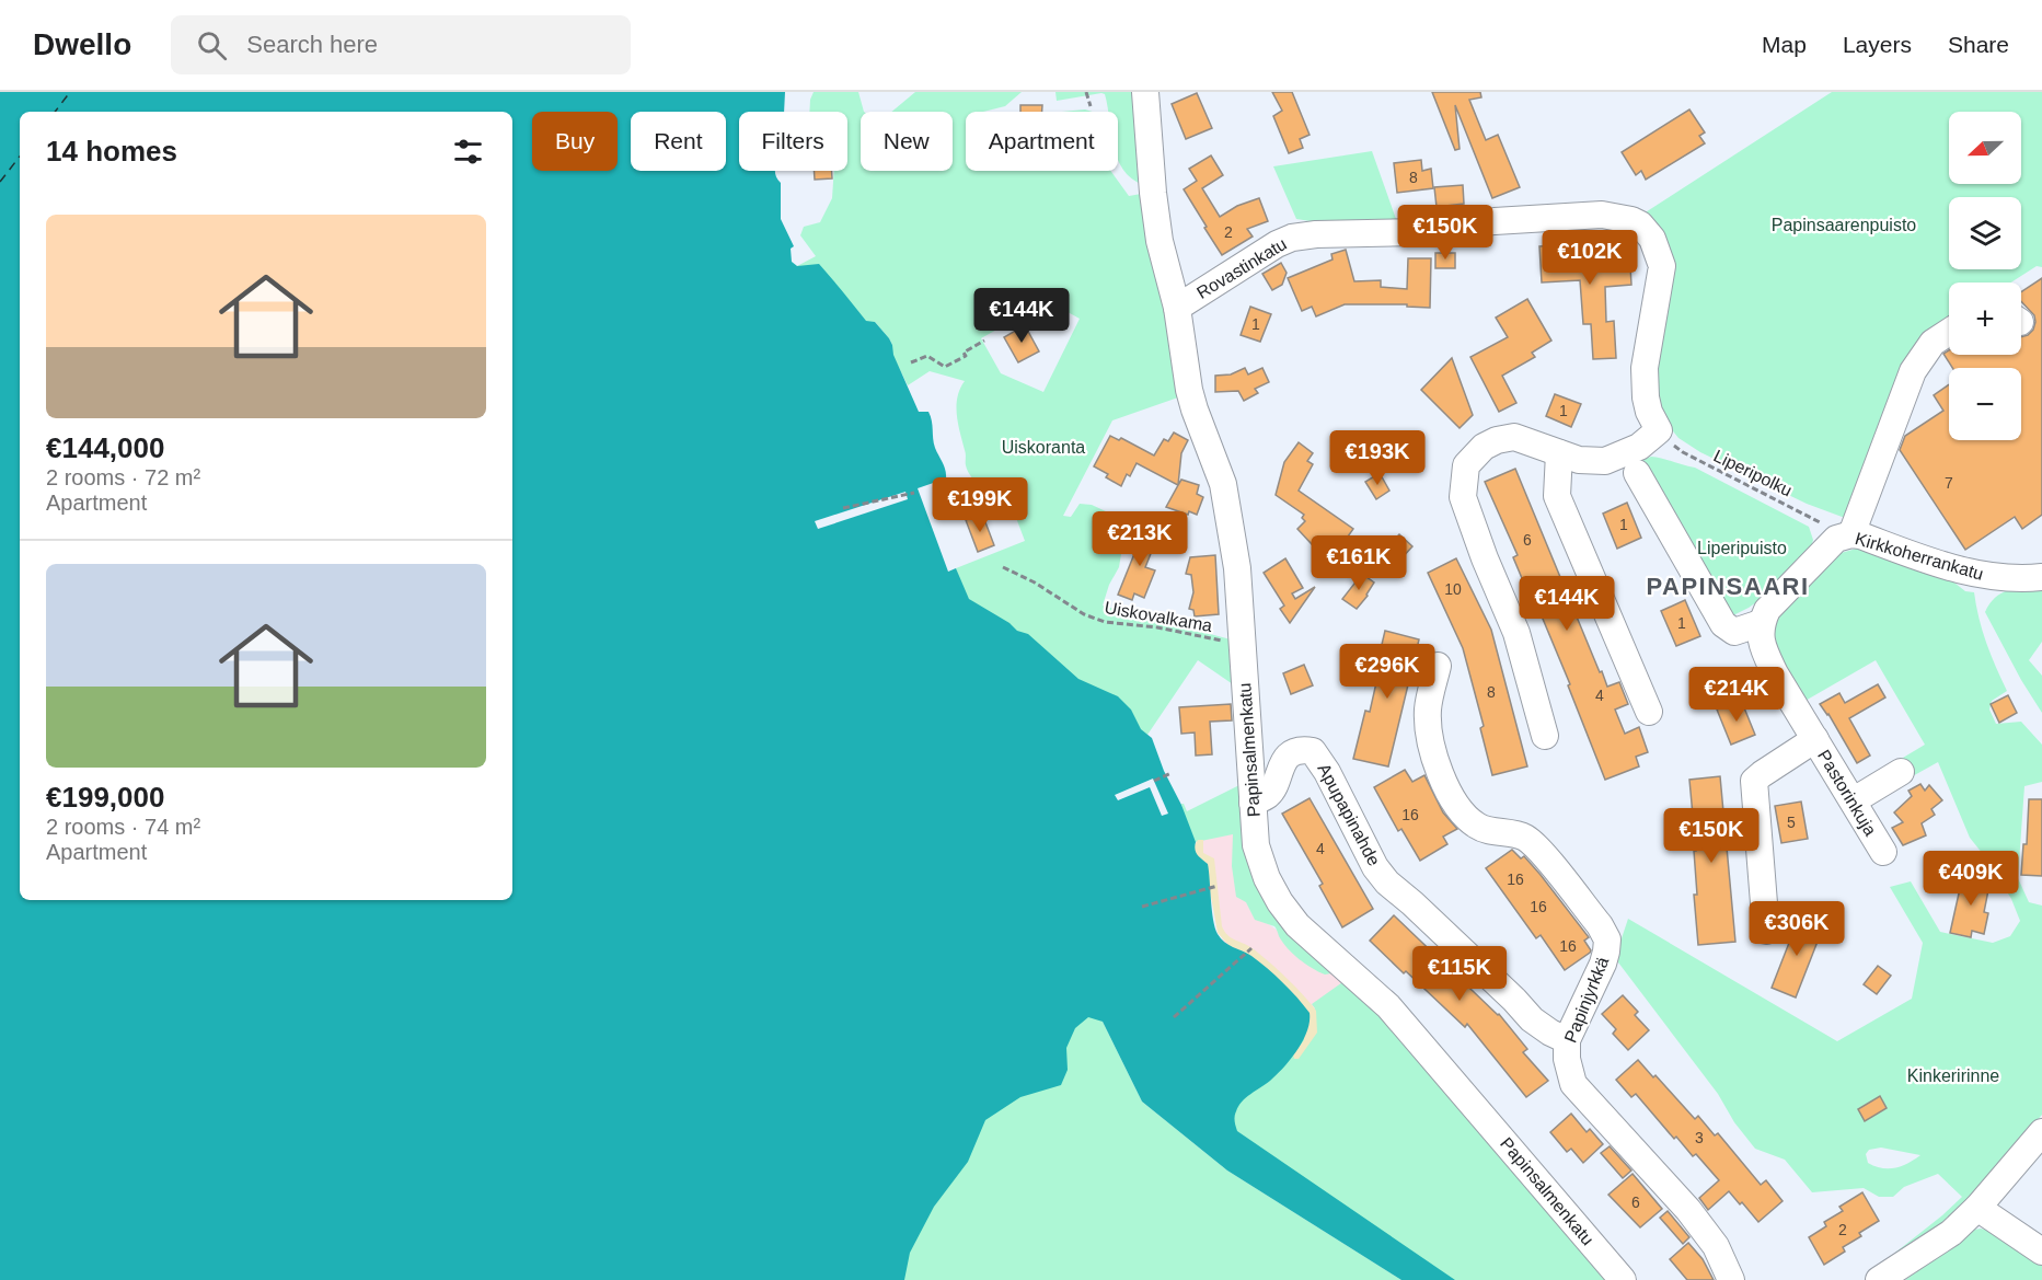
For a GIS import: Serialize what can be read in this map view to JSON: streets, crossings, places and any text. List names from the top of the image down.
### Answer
{
  "streets": {
    "street": [
      "Rovastinkatu",
      "Kirkkoherrankatu",
      "Papinsalmenkatu",
      "Pastorinkuja",
      "Apupapinahde",
      "Papinjyrkkä"
    ],
    "path": ["Liperipolku", "Uiskovalkama"]
  },
  "crossings": [
    ["Rovastinkatu", "Liperipolku"],
    ["Rovastinkatu", "Papinsalmenkatu"],
    ["Liperipolku", "Kirkkoherrankatu"],
    ["Uiskovalkama", "Papinsalmenkatu"],
    ["Papinsalmenkatu", "Apupapinahde"],
    ["Apupapinahde", "Papinjyrkkä"]
  ],
  "districts": ["PAPINSAARI"],
  "parks": [
    "Papinsaarenpuisto",
    "Uiskoranta",
    "Liperipuisto",
    "Kinkeririnne"
  ],
  "house_numbers": [
    "8",
    "2",
    "1",
    "1",
    "7",
    "1",
    "6",
    "10",
    "1",
    "8",
    "4",
    "16",
    "5",
    "4",
    "16",
    "16",
    "16",
    "3",
    "6",
    "2"
  ],
  "north": "left",
  "page": {
    "header": "Dwello",
    "search": "Search here",
    "nav": ["Map", "Layers", "Share"],
    "map_buttons": ["+", "−"],
    "chip": [
      "Buy",
      "Rent",
      "Filters",
      "New",
      "Apartment"
    ],
    "heading": "14 homes",
    "list": [
      {
        "name": "€144,000",
        "note": "2 rooms · 72 m² · Apartment"
      },
      {
        "name": "€199,000",
        "note": "2 rooms · 74 m² · Apartment"
      }
    ],
    "price": [
      "€150K",
      "€102K",
      "€144K",
      "€193K",
      "€199K",
      "€213K",
      "€161K",
      "€144K",
      "€296K",
      "€214K",
      "€150K",
      "€409K",
      "€306K",
      "€115K"
    ]
  }
}
